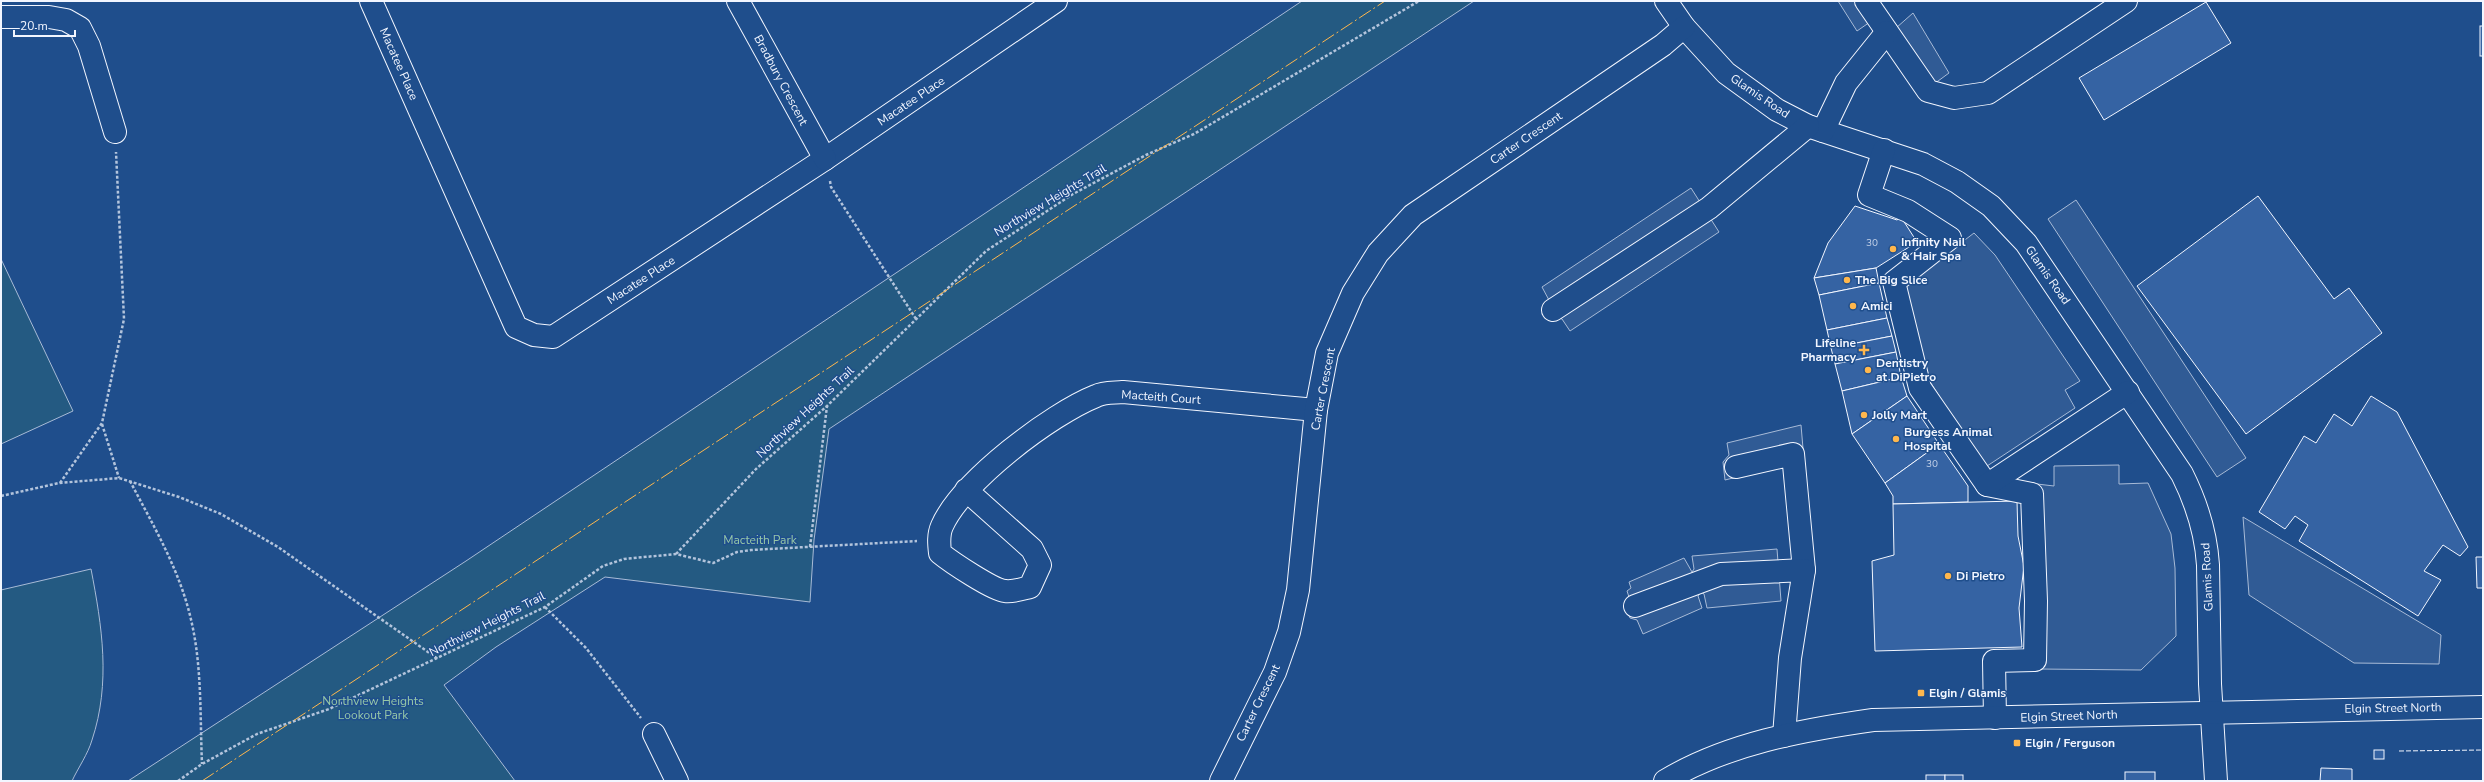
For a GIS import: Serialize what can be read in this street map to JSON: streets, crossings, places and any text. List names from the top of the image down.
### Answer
{
  "streets": {
    "street": [
      "Macatee Place",
      "Bradbury Crescent",
      "Glamis Road",
      "Carter Crescent",
      "Macteith Court",
      "Elgin Street North"
    ],
    "path": ["Northview Heights Trail"]
  },
  "crossings": [
    ["Macatee Place", "Bradbury Crescent"],
    ["Glamis Road", "Carter Crescent"],
    ["Glamis Road", "Elgin Street North"],
    ["Carter Crescent", "Macteith Court"]
  ],
  "parks": ["Macteith Park", "Northview Heights Lookout Park"],
  "places": {
    "other": [
      "Infinity Nail & Hair Spa",
      "The Big Slice",
      "Amici",
      "Dentistry at DiPietro",
      "Jolly Mart",
      "Burgess Animal Hospital",
      "Di Pietro"
    ],
    "health": ["Lifeline Pharmacy"],
    "transit": ["Elgin / Glamis", "Elgin / Ferguson"]
  },
  "house_numbers": ["30", "30"],
  "scale_bar": "20 m"
}
